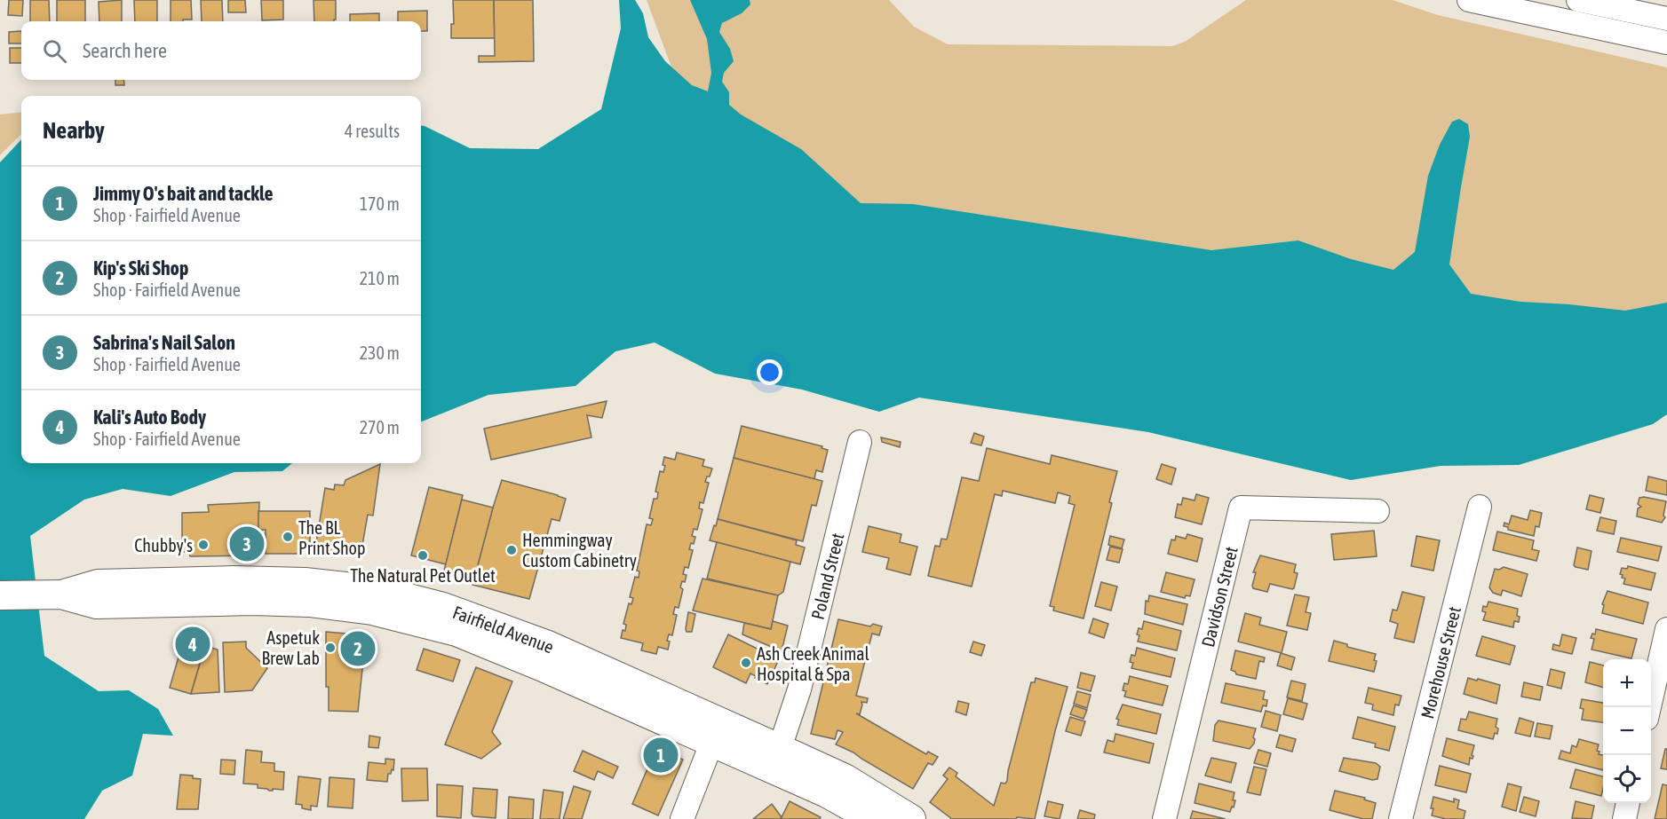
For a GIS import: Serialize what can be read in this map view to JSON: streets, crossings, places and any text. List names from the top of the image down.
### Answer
{
  "streets": {
    "main road": ["Fairfield Avenue"],
    "street": ["Poland Street", "Davidson Street", "Morehouse Street"]
  },
  "crossings": [
    ["Poland Street", "Fairfield Avenue"]
  ],
  "places": [
    "The BL Print Shop",
    "Chubby's",
    "Hemmingway Custom Cabinetry",
    "The Natural Pet Outlet",
    "Aspetuk Brew Lab",
    "Ash Creek Animal Hospital & Spa"
  ],
  "page": {
    "search": "Search here",
    "heading": ["Nearby", "4 results"],
    "list": [
      {
        "mark": "1",
        "name": "Jimmy O's bait and tackle",
        "note": "Shop · Fairfield Avenue",
        "value": "170 m"
      },
      {
        "mark": "2",
        "name": "Kip's Ski Shop",
        "note": "Shop · Fairfield Avenue",
        "value": "210 m"
      },
      {
        "mark": "3",
        "name": "Sabrina's Nail Salon",
        "note": "Shop · Fairfield Avenue",
        "value": "230 m"
      },
      {
        "mark": "4",
        "name": "Kali's Auto Body",
        "note": "Shop · Fairfield Avenue",
        "value": "270 m"
      }
    ],
    "pins": [
      "3",
      "4",
      "2",
      "1"
    ],
    "map_buttons": ["+", "−"]
  }
}
